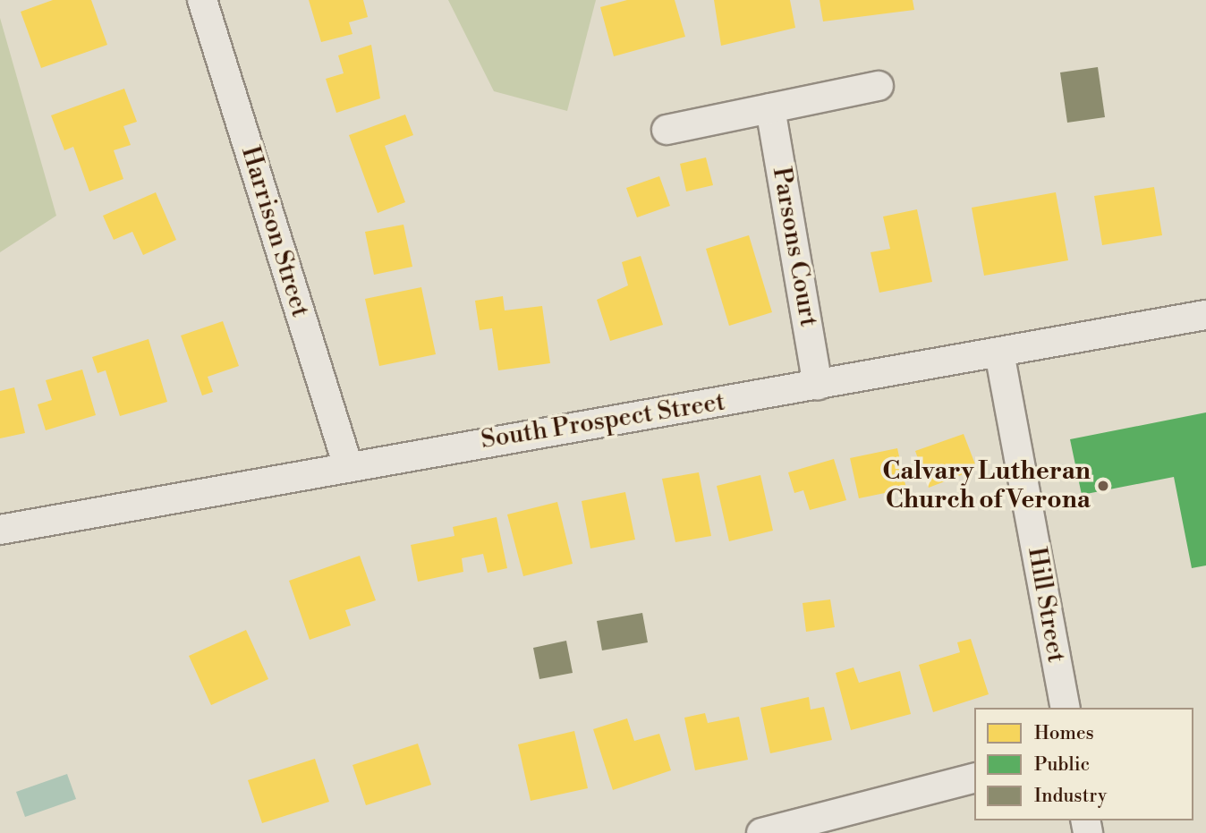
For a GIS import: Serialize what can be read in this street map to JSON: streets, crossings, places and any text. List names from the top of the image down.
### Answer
{
  "streets": {
    "street": [
      "Harrison Street",
      "Parsons Court",
      "South Prospect Street",
      "Hill Street"
    ]
  },
  "crossings": [
    ["Harrison Street", "South Prospect Street"],
    ["Parsons Court", "South Prospect Street"],
    ["South Prospect Street", "Hill Street"]
  ],
  "places": ["Calvary Lutheran Church of Verona"],
  "legend": ["Homes", "Public", "Industry"]
}
